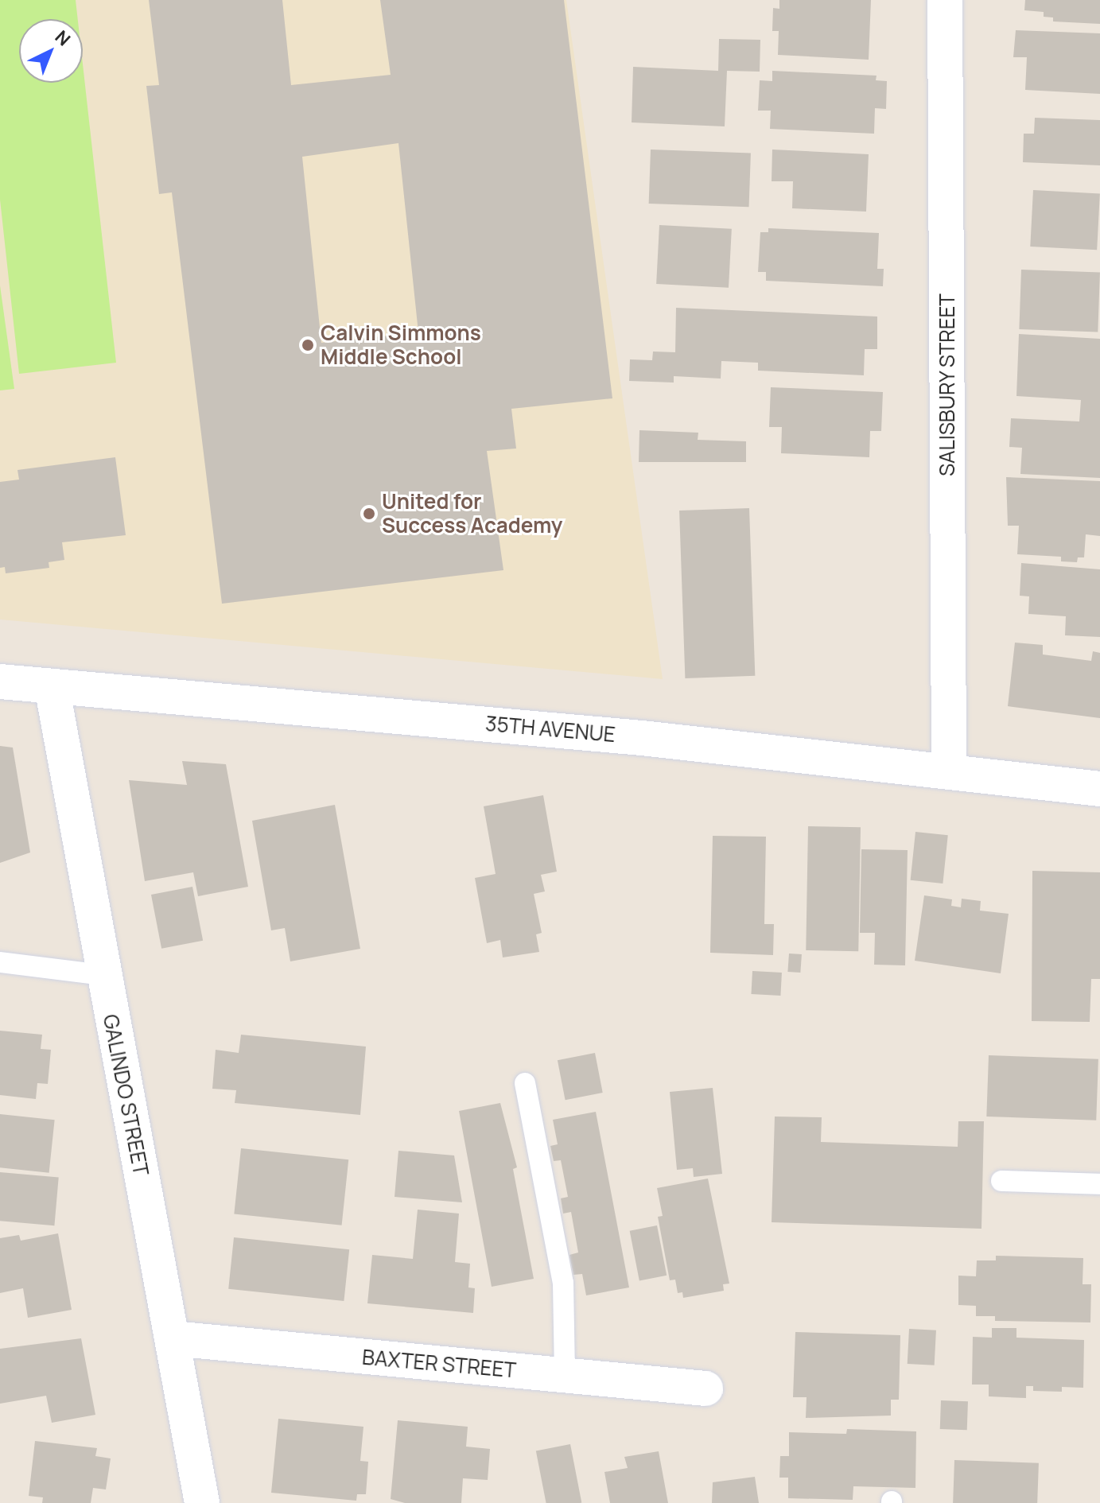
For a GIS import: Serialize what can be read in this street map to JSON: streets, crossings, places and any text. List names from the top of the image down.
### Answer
{
  "streets": {
    "street": [
      "SALISBURY STREET",
      "35TH AVENUE",
      "GALINDO STREET",
      "BAXTER STREET"
    ]
  },
  "crossings": [
    ["SALISBURY STREET", "35TH AVENUE"],
    ["35TH AVENUE", "GALINDO STREET"],
    ["GALINDO STREET", "BAXTER STREET"]
  ],
  "places": ["Calvin Simmons Middle School", "United for Success Academy"],
  "north": "top right"
}
